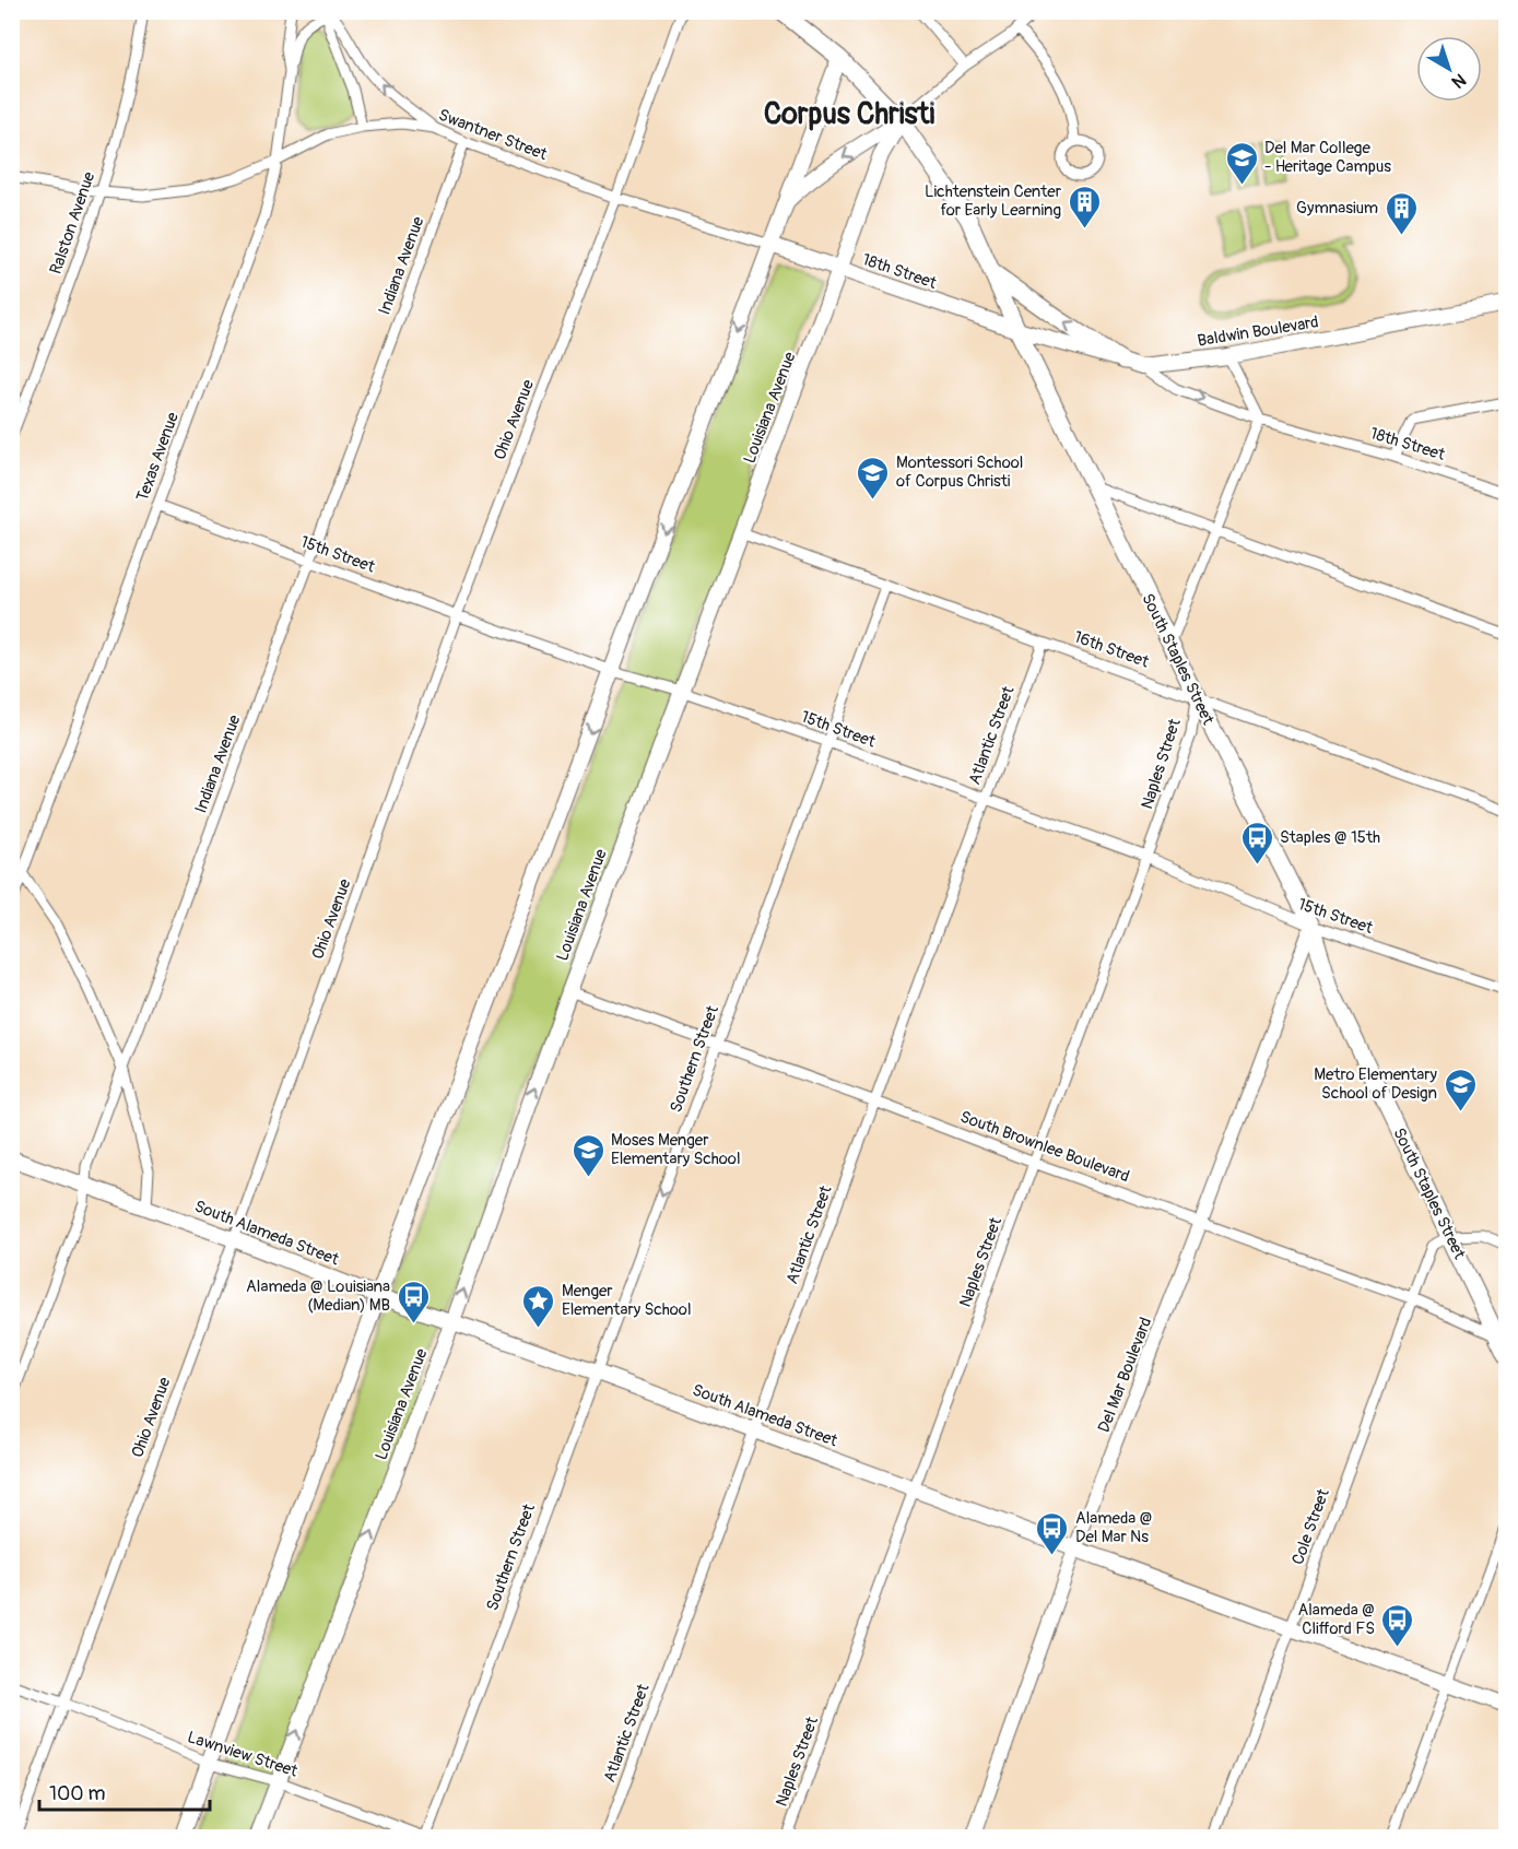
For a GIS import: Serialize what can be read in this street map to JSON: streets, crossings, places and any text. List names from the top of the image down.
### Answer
{
  "streets": {
    "main road": [
      "18th Street",
      "Baldwin Boulevard",
      "Louisiana Avenue",
      "South Staples Street",
      "South Alameda Street"
    ],
    "street": [
      "Swantner Street",
      "Ralston Avenue",
      "Indiana Avenue",
      "Ohio Avenue",
      "Texas Avenue",
      "15th Street",
      "16th Street",
      "Atlantic Street",
      "Naples Street",
      "Southern Street",
      "South Brownlee Boulevard",
      "Del Mar Boulevard",
      "Cole Street",
      "Lawnview Street"
    ]
  },
  "crossings": [
    ["Swantner Street", "Ralston Avenue"],
    ["Swantner Street", "Indiana Avenue"],
    ["Swantner Street", "18th Street"],
    ["Swantner Street", "Ohio Avenue"],
    ["Swantner Street", "Texas Avenue"],
    ["Indiana Avenue", "15th Street"],
    ["Indiana Avenue", "South Alameda Street"],
    ["18th Street", "Baldwin Boulevard"],
    ["18th Street", "Louisiana Avenue"],
    ["18th Street", "South Staples Street"],
    ["Baldwin Boulevard", "South Staples Street"],
    ["Louisiana Avenue", "15th Street"],
    ["Louisiana Avenue", "16th Street"],
    ["Louisiana Avenue", "South Staples Street"],
    ["Louisiana Avenue", "South Brownlee Boulevard"],
    ["Louisiana Avenue", "South Alameda Street"],
    ["Louisiana Avenue", "Lawnview Street"],
    ["Ohio Avenue", "15th Street"],
    ["Ohio Avenue", "South Alameda Street"],
    ["Ohio Avenue", "Lawnview Street"],
    ["Texas Avenue", "15th Street"],
    ["15th Street", "South Staples Street"],
    ["15th Street", "Atlantic Street"],
    ["15th Street", "Naples Street"],
    ["15th Street", "Southern Street"],
    ["15th Street", "Del Mar Boulevard"],
    ["16th Street", "South Staples Street"],
    ["16th Street", "Atlantic Street"],
    ["16th Street", "Naples Street"],
    ["16th Street", "Southern Street"],
    ["South Staples Street", "Naples Street"],
    ["South Staples Street", "South Brownlee Boulevard"],
    ["South Staples Street", "Del Mar Boulevard"],
    ["South Staples Street", "Cole Street"],
    ["Atlantic Street", "South Brownlee Boulevard"],
    ["Atlantic Street", "South Alameda Street"],
    ["Naples Street", "South Brownlee Boulevard"],
    ["Naples Street", "South Alameda Street"],
    ["Southern Street", "South Brownlee Boulevard"],
    ["Southern Street", "South Alameda Street"],
    ["Southern Street", "Lawnview Street"],
    ["South Brownlee Boulevard", "Del Mar Boulevard"],
    ["South Brownlee Boulevard", "Cole Street"],
    ["South Alameda Street", "Del Mar Boulevard"],
    ["South Alameda Street", "Cole Street"]
  ],
  "districts": ["Corpus Christi"],
  "places": {
    "school or university": [
      "Del Mar College - Heritage Campus",
      "Montessori School of Corpus Christi",
      "Metro Elementary School of Design",
      "Moses Menger Elementary School"
    ],
    "building": ["Lichtenstein Center for Early Learning", "Gymnasium"],
    "bus stop": [
      "Staples @ 15th",
      "Alameda @ Louisiana (Median) MB",
      "Alameda @ Del Mar Ns",
      "Alameda @ Clifford FS"
    ],
    "place": ["Menger Elementary School"]
  },
  "scale_bar": "100 m",
  "north": "bottom right"
}
